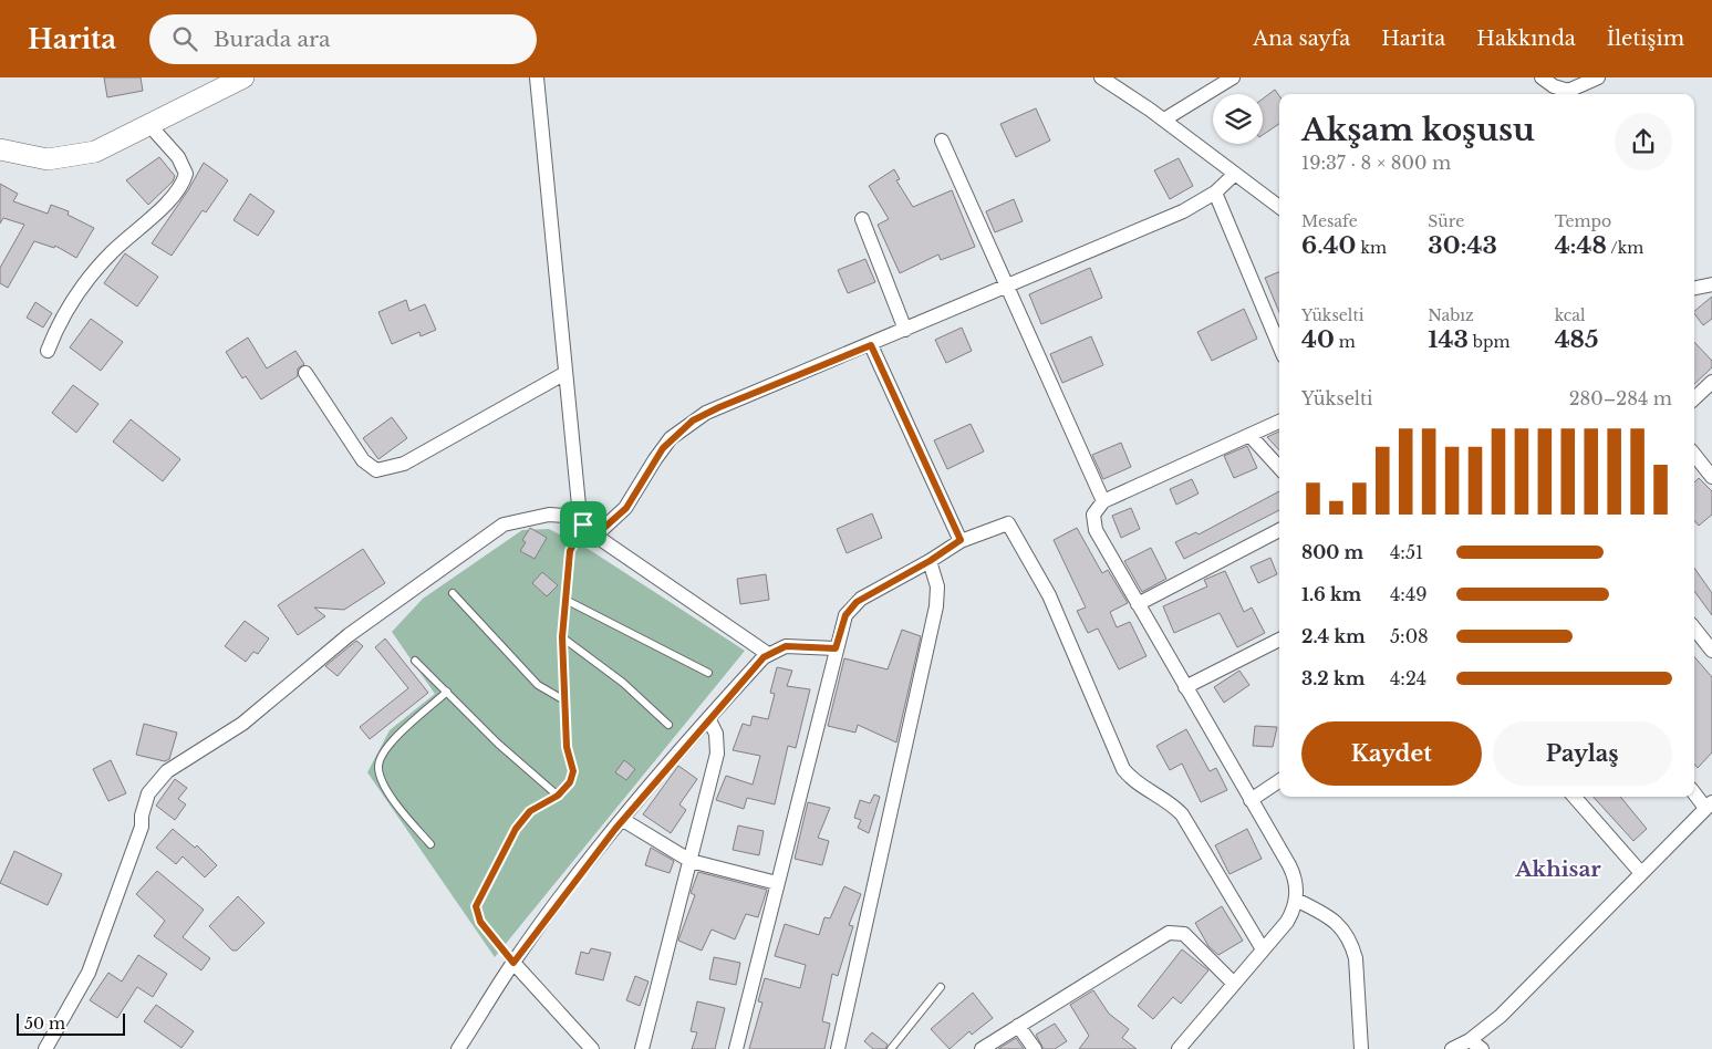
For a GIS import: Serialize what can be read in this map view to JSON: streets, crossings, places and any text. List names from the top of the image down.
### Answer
{
  "districts": ["Akhisar"],
  "scale_bar": "50 m",
  "page": {
    "header": "Harita",
    "search": "Burada ara",
    "nav": [
      "Ana sayfa",
      "Harita",
      "Hakkında",
      "İletişim"
    ],
    "heading": ["Akşam koşusu", "19:37 · 8 × 800 m"],
    "stats": [
      ["Mesafe", "6.40 km"],
      ["Süre", "30:43"],
      ["Tempo", "4:48 /km"],
      ["Yükselti", "40 m"],
      ["Nabız", "143 bpm"],
      ["kcal", "485"]
    ],
    "chart": ["Yükselti", "280–284 m"],
    "list": [
      {
        "name": "800 m",
        "note": "4:51"
      },
      {
        "name": "1.6 km",
        "note": "4:49"
      },
      {
        "name": "2.4 km",
        "note": "5:08"
      },
      {
        "name": "3.2 km",
        "note": "4:24"
      }
    ],
    "buttons": ["Kaydet", "Paylaş"],
    "scale": "50 m"
  }
}
